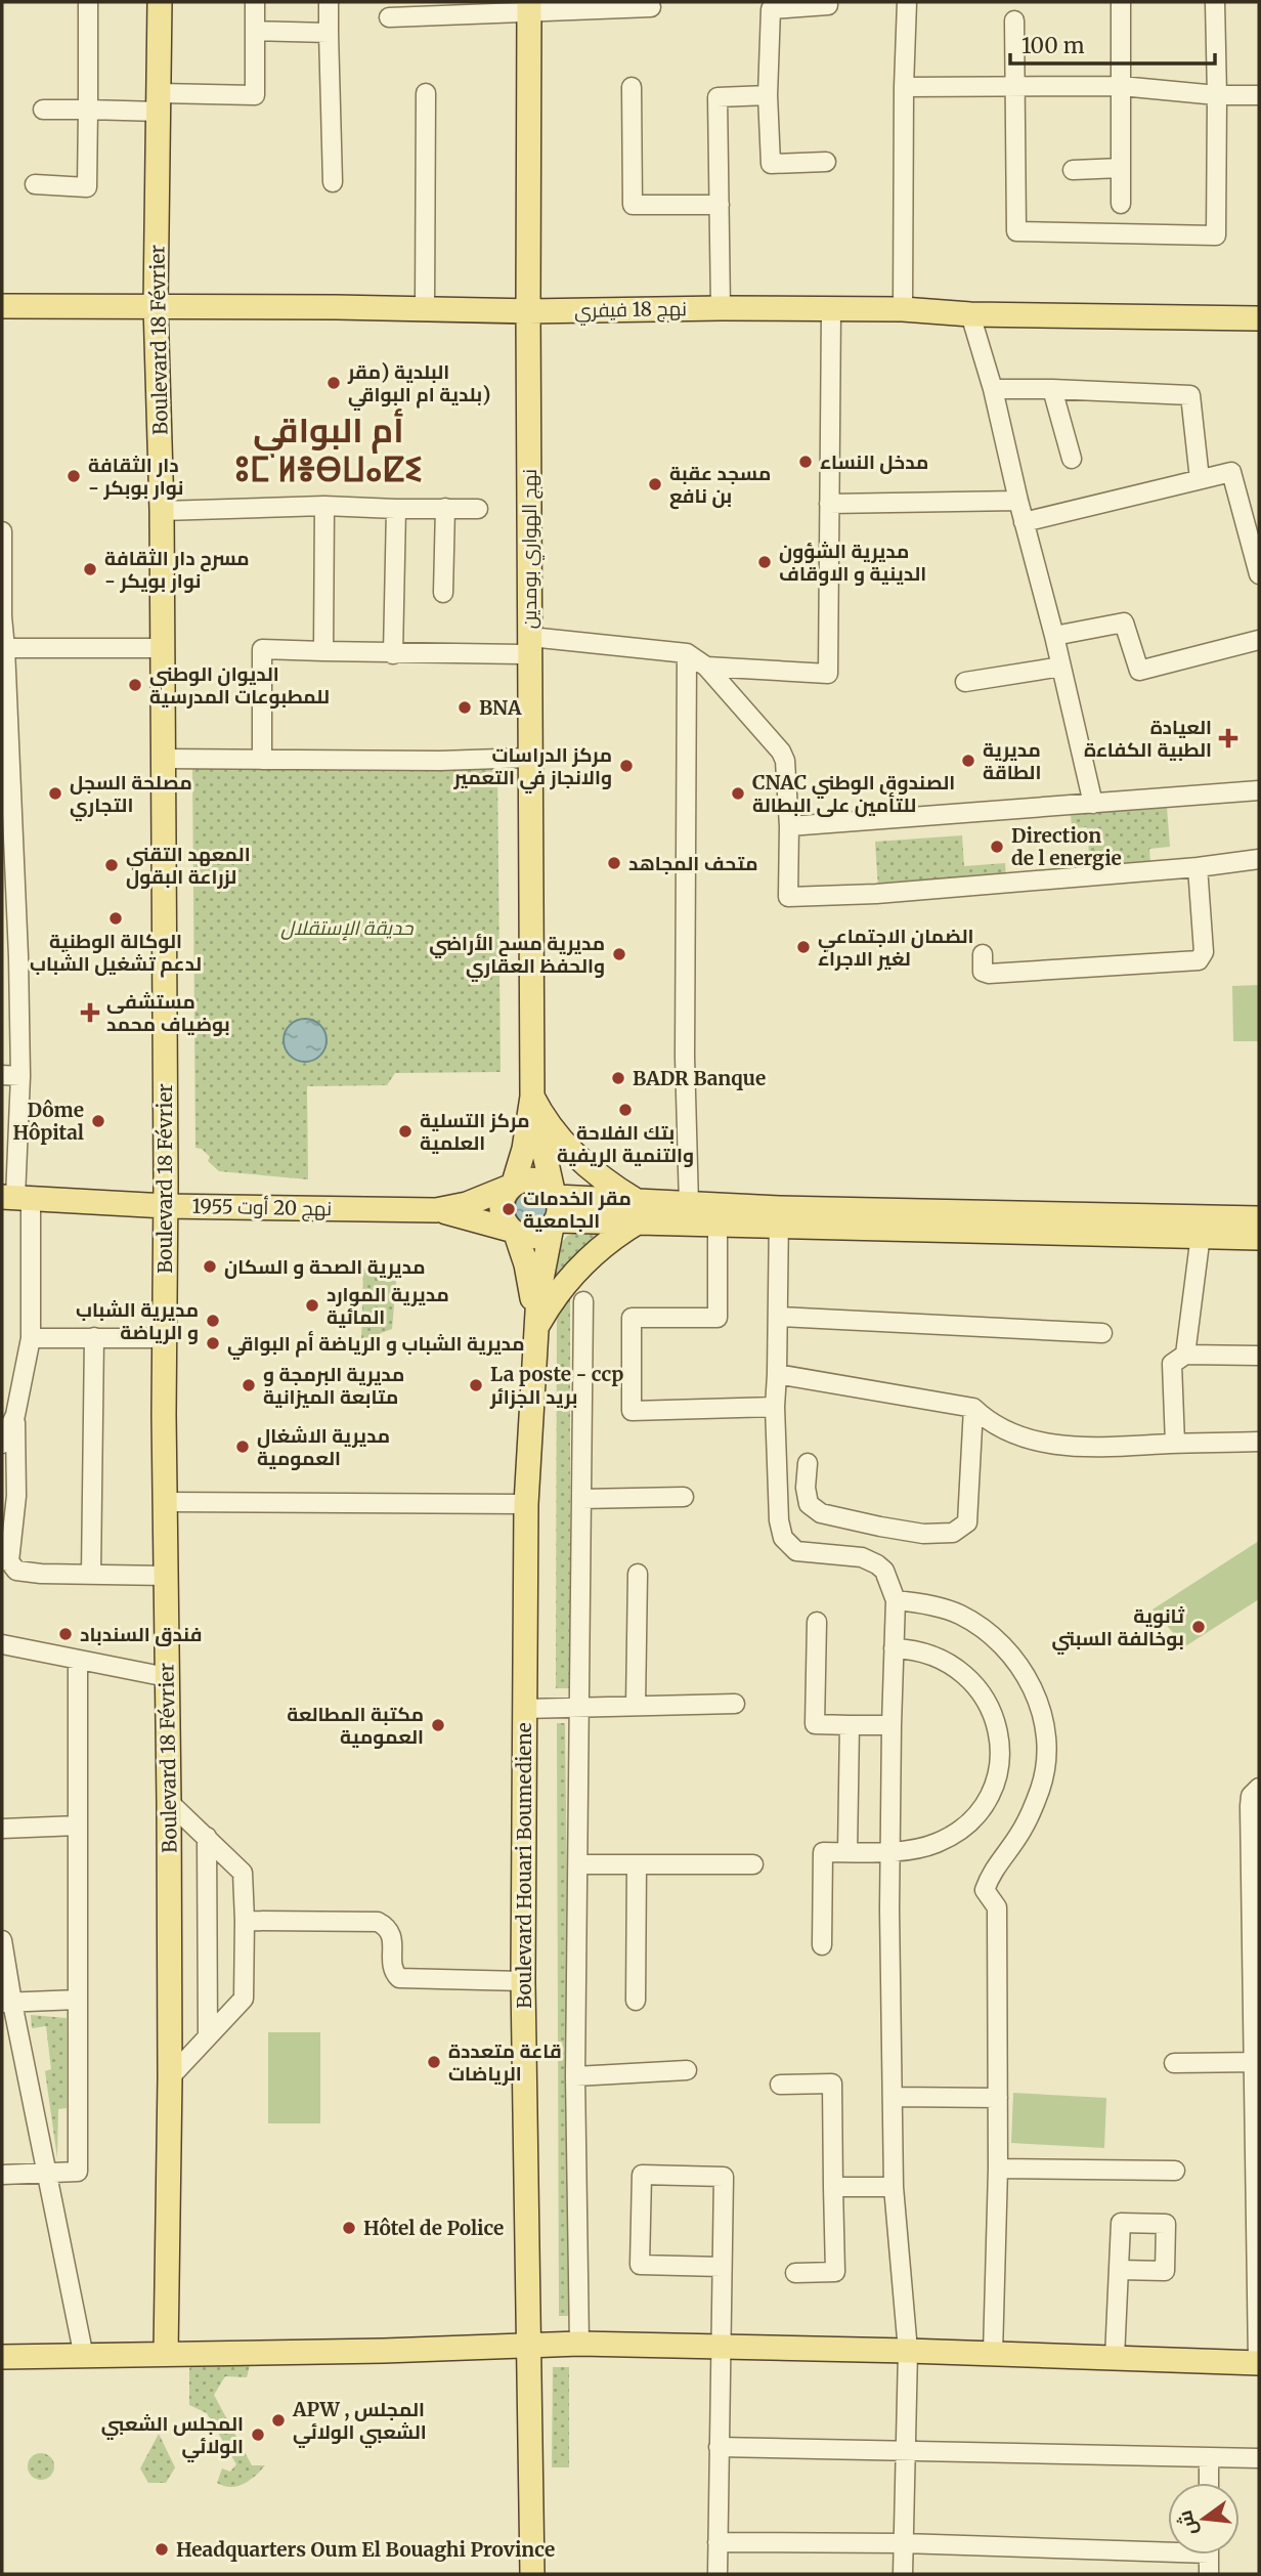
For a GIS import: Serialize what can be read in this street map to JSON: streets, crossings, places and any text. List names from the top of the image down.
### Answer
{
  "streets": {
    "main road": [
      "نهج 18 فيفري",
      "Boulevard 18 Février",
      "نهج الهواري بومدين",
      "نهج 20 أوت 1955",
      "Boulevard Houari Boumediene"
    ]
  },
  "crossings": [
    ["نهج 18 فيفري", "Boulevard 18 Février"],
    ["نهج 18 فيفري", "نهج الهواري بومدين"],
    ["Boulevard 18 Février", "نهج 20 أوت 1955"],
    ["نهج الهواري بومدين", "نهج 20 أوت 1955"],
    ["نهج الهواري بومدين", "Boulevard Houari Boumediene"],
    ["نهج 20 أوت 1955", "Boulevard Houari Boumediene"]
  ],
  "districts": ["أم البواقي ⵓⵎ ⵍⴻⴱⵡⴰⵇⵉ"],
  "parks": ["حديقة الإستقلال"],
  "places": {
    "other": [
      "البلدية (مقر بلدية ام البواقي)",
      "مدخل النساء",
      "دار الثقافة - نوار بوبكر",
      "مسجد عقبة بن نافع",
      "مديرية الشؤون الدينية و الاوقاف",
      "مسرح دار الثقافة - نوار بويكر",
      "الديوان الوطني للمطبوعات المدرسية",
      "BNA",
      "مديرية الطاقة",
      "مركز الدراسات والانجاز في التعمير",
      "مصلحة السجل التجاري",
      "CNAC الصندوق الوطني للتأمين على البطالة",
      "Direction de l energie",
      "متحف المجاهد",
      "المعهد التقني لزراعة البقول",
      "الوكالة الوطنية لدعم تشغيل الشباب",
      "الضمان الاجتماعي لغير الاجراء",
      "مديرية مسح الأراضي والحفظ العقاري",
      "BADR Banque",
      "بتك الفلاحة والتنمية الريفية",
      "Dôme Hôpital",
      "مركز التسلية العلمية",
      "مقر الخدمات الجامعية",
      "مديرية الصحة و السكان",
      "مديرية الموارد المائية",
      "مديرية الشباب و الرياضة",
      "مديرية الشباب و الرياضة أم البواقي",
      "مديرية البرمجة و متابعة الميزانية",
      "La poste - ccp بريد الجزائر",
      "مديرية الاشغال العمومية",
      "ثانوية بوخالفة السبتي",
      "فندق السندباد",
      "مكتبة المطالعة العمومية",
      "قاعة متعددة الرياضات",
      "Hôtel de Police",
      "APW , المجلس الشعبي الولائي",
      "المجلس الشعبي الولائي",
      "Headquarters Oum El Bouaghi Province"
    ],
    "health": ["العيادة الطبية الكفاءة", "مستشفى بوضياف محمد"]
  },
  "scale_bar": "100 m",
  "north": "left"
}
